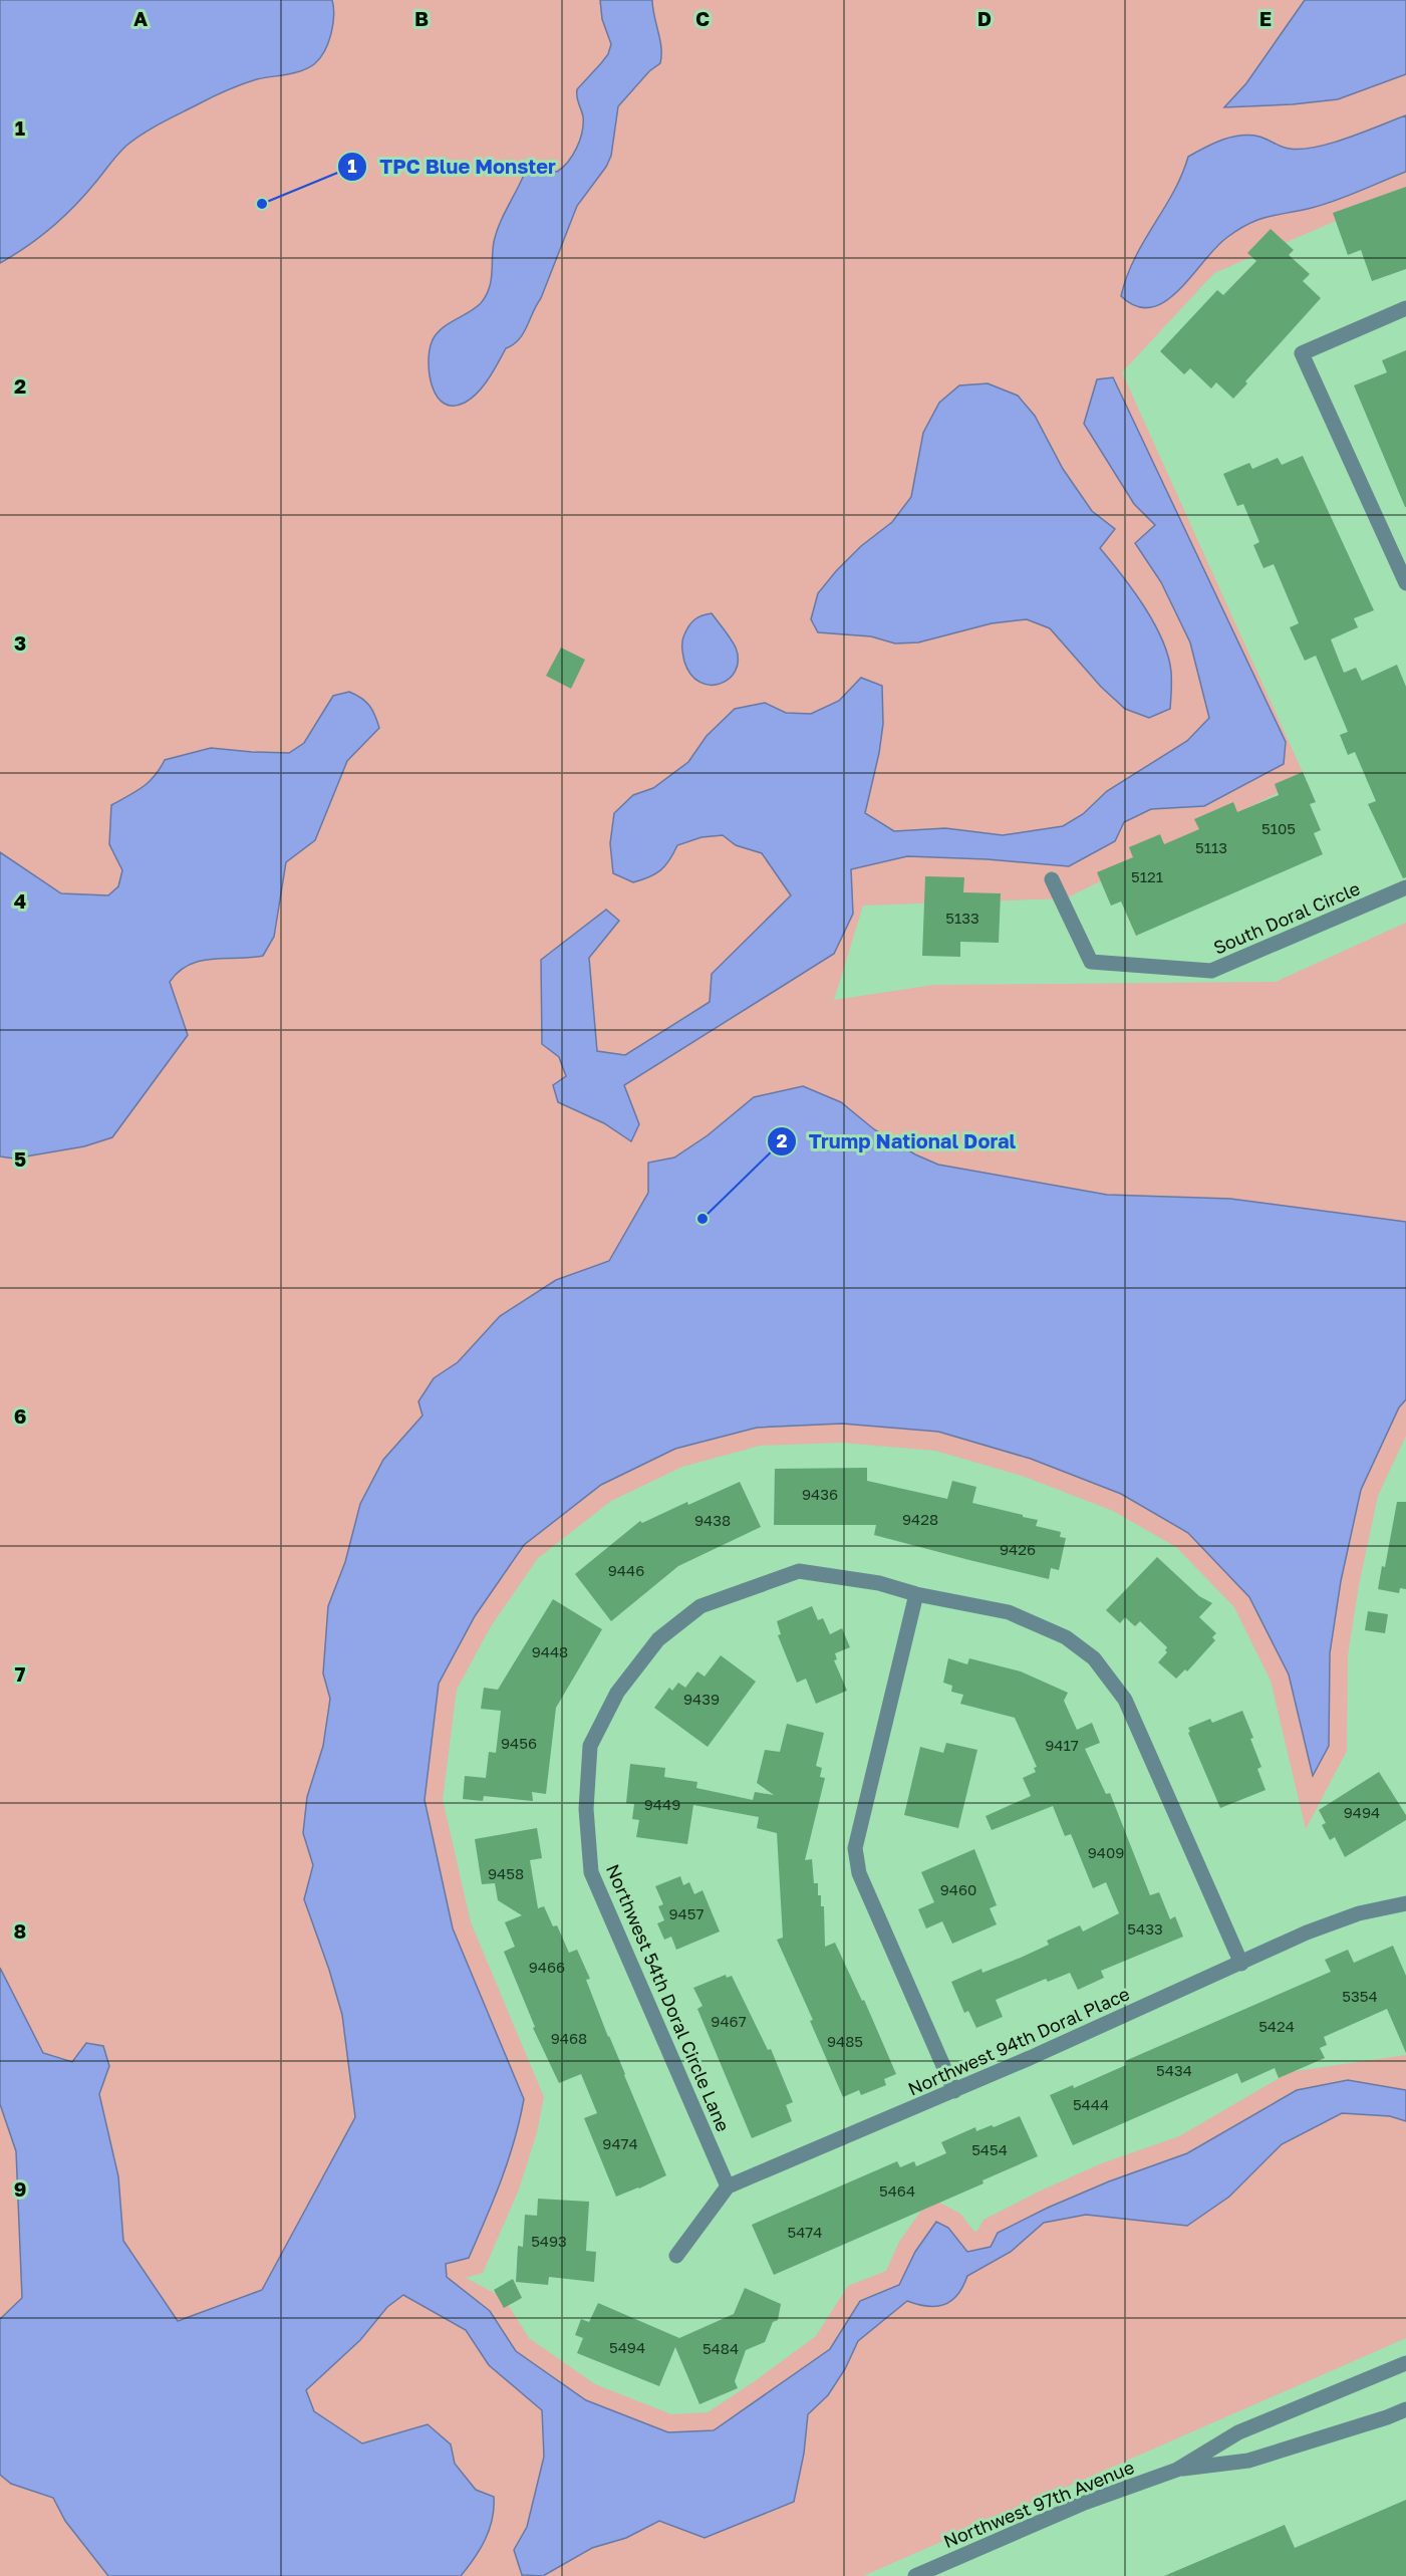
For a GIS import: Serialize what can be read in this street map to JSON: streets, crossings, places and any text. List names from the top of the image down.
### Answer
{
  "streets": {
    "street": [
      "South Doral Circle",
      "Northwest 54th Doral Circle Lane",
      "Northwest 94th Doral Place",
      "Northwest 97th Avenue"
    ]
  },
  "crossings": [
    ["Northwest 54th Doral Circle Lane", "Northwest 94th Doral Place"]
  ],
  "places": ["TPC Blue Monster", "Trump National Doral"],
  "house_numbers": [
    "5105",
    "5113",
    "5121",
    "5133",
    "9436",
    "9428",
    "9438",
    "9426",
    "9446",
    "9448",
    "9439",
    "9456",
    "9417",
    "9449",
    "9494",
    "9409",
    "9458",
    "9460",
    "9457",
    "5433",
    "9466",
    "5354",
    "9467",
    "5424",
    "9468",
    "9485",
    "5434",
    "5444",
    "9474",
    "5454",
    "5464",
    "5474",
    "5493",
    "5494",
    "5484"
  ],
  "grid": {
    "columns": [
      "A",
      "B",
      "C",
      "D",
      "E"
    ],
    "rows": [
      "1",
      "2",
      "3",
      "4",
      "5",
      "6",
      "7",
      "8",
      "9"
    ]
  }
}
